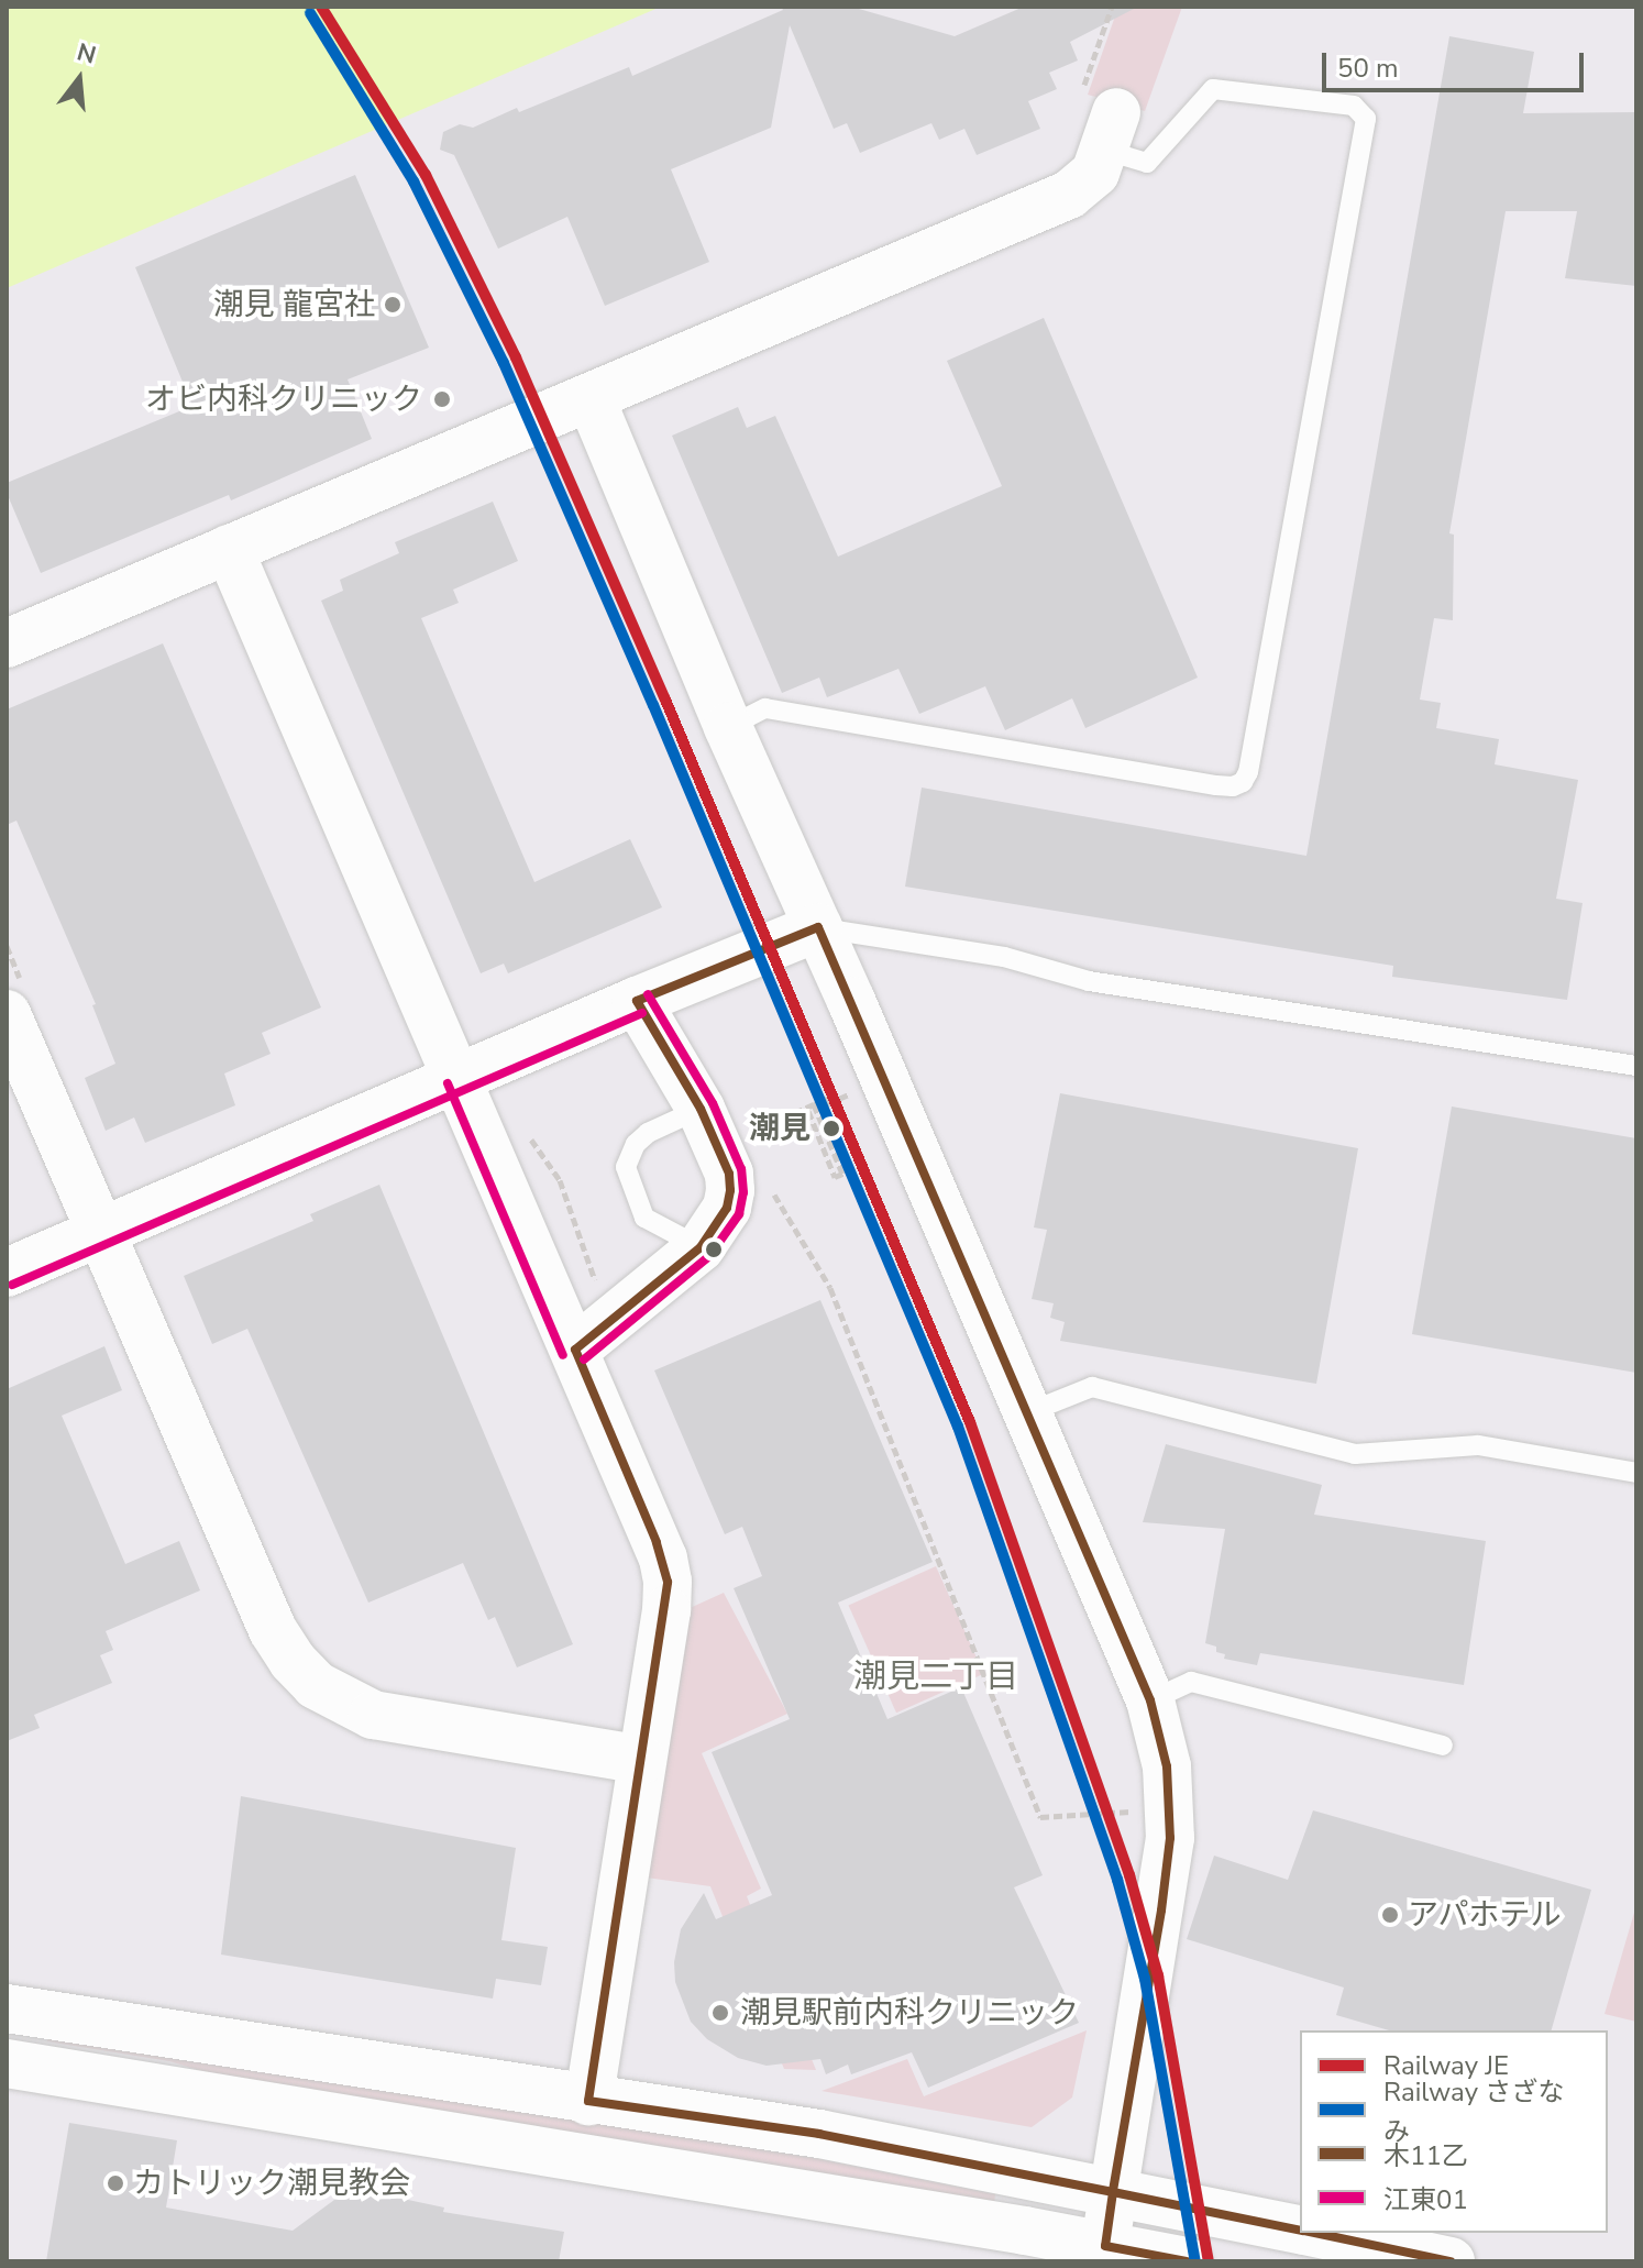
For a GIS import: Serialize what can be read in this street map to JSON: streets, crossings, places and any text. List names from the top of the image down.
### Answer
{
  "districts": ["潮見二丁目"],
  "places": [
    "潮見 龍宮社",
    "オビ内科クリニック",
    "潮見",
    "アパホテル",
    "潮見駅前内科クリニック",
    "カトリック潮見教会"
  ],
  "lines": [
    "rail line JE",
    "rail line さざなみ",
    "transit line 木11乙",
    "transit line 江東01"
  ],
  "legend": [
    "Railway JE",
    "Railway さざなみ",
    "木11乙",
    "江東01"
  ],
  "scale_bar": "50 m",
  "north": "top"
}
